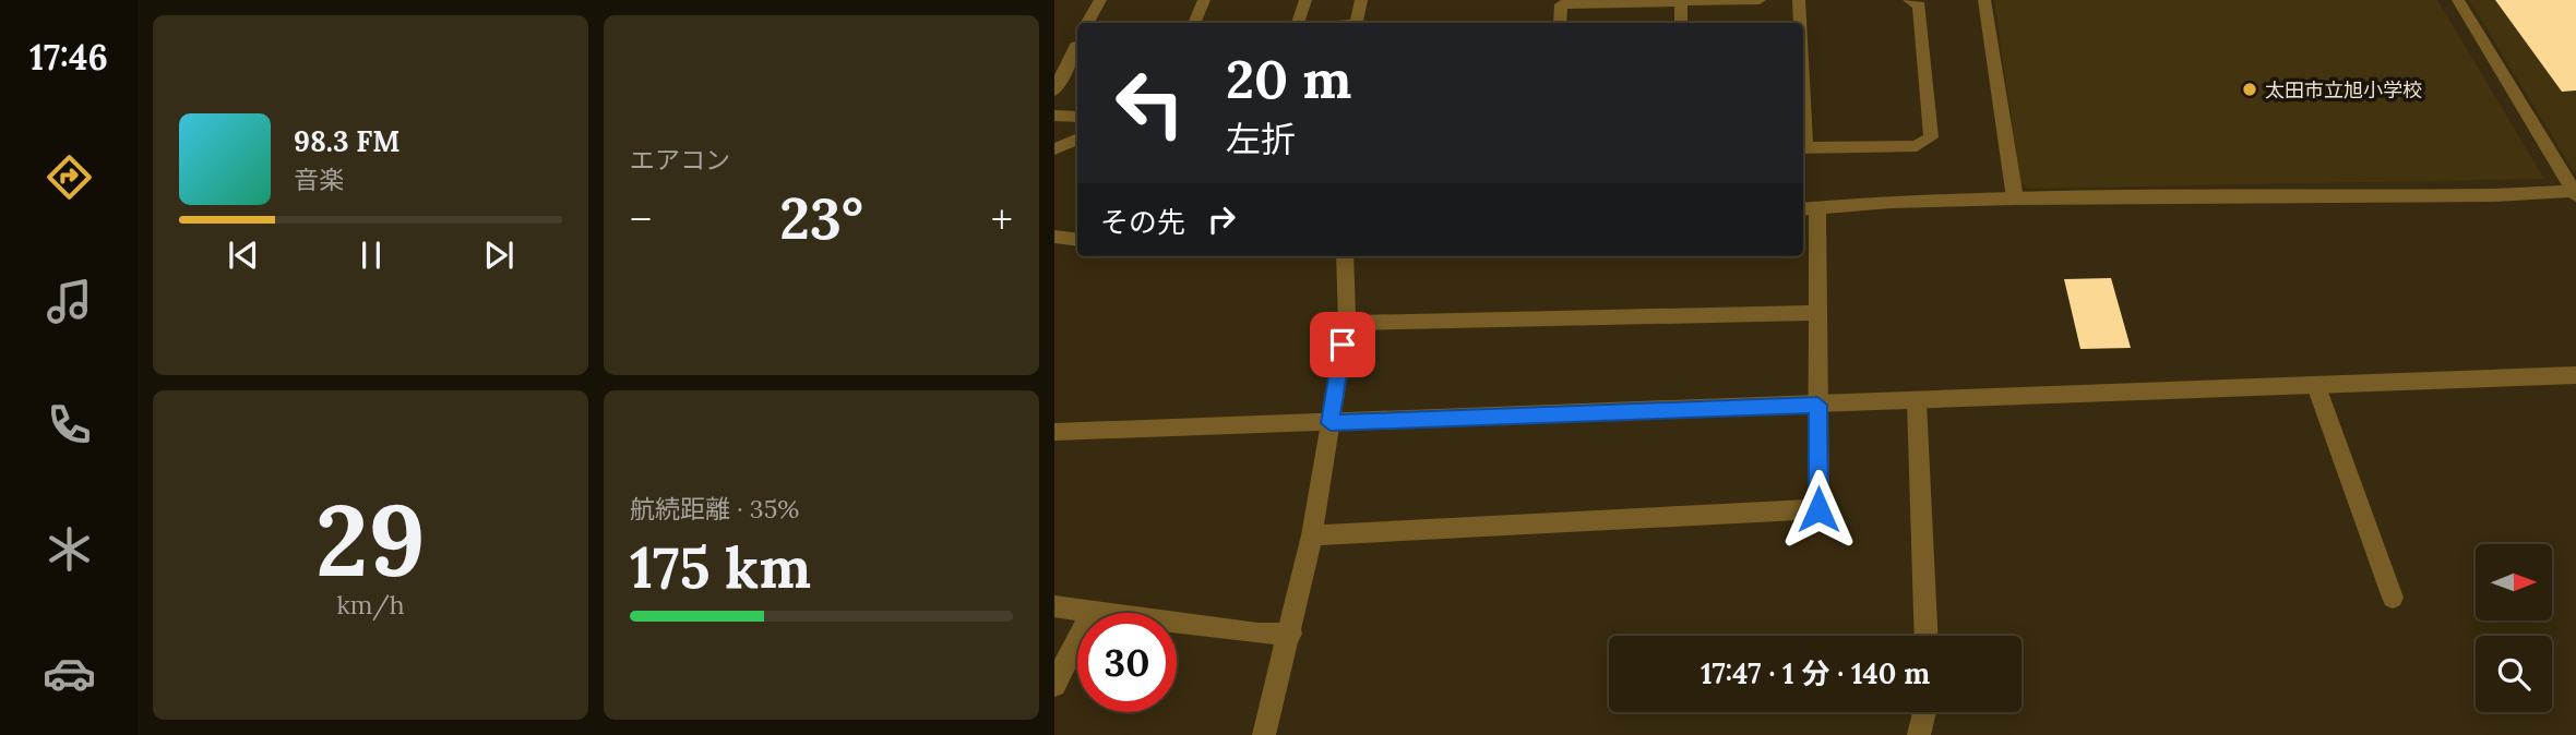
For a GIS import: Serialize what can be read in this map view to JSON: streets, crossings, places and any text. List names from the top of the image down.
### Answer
{
  "places": ["太田市立旭小学校"],
  "north": "right",
  "page": {
    "tabs": "17:46",
    "tile": [
      "エアコン",
      ["29", "km/h"],
      ["航続距離 · 35%", "175 km"]
    ],
    "turn": ["20 m", "左折"],
    "song": ["98.3 FM", "音楽"],
    "then": "その先",
    "heat": ["−", "23°", "+"],
    "limit": "30",
    "trip": "17:47 · 1 分 · 140 m"
  }
}
